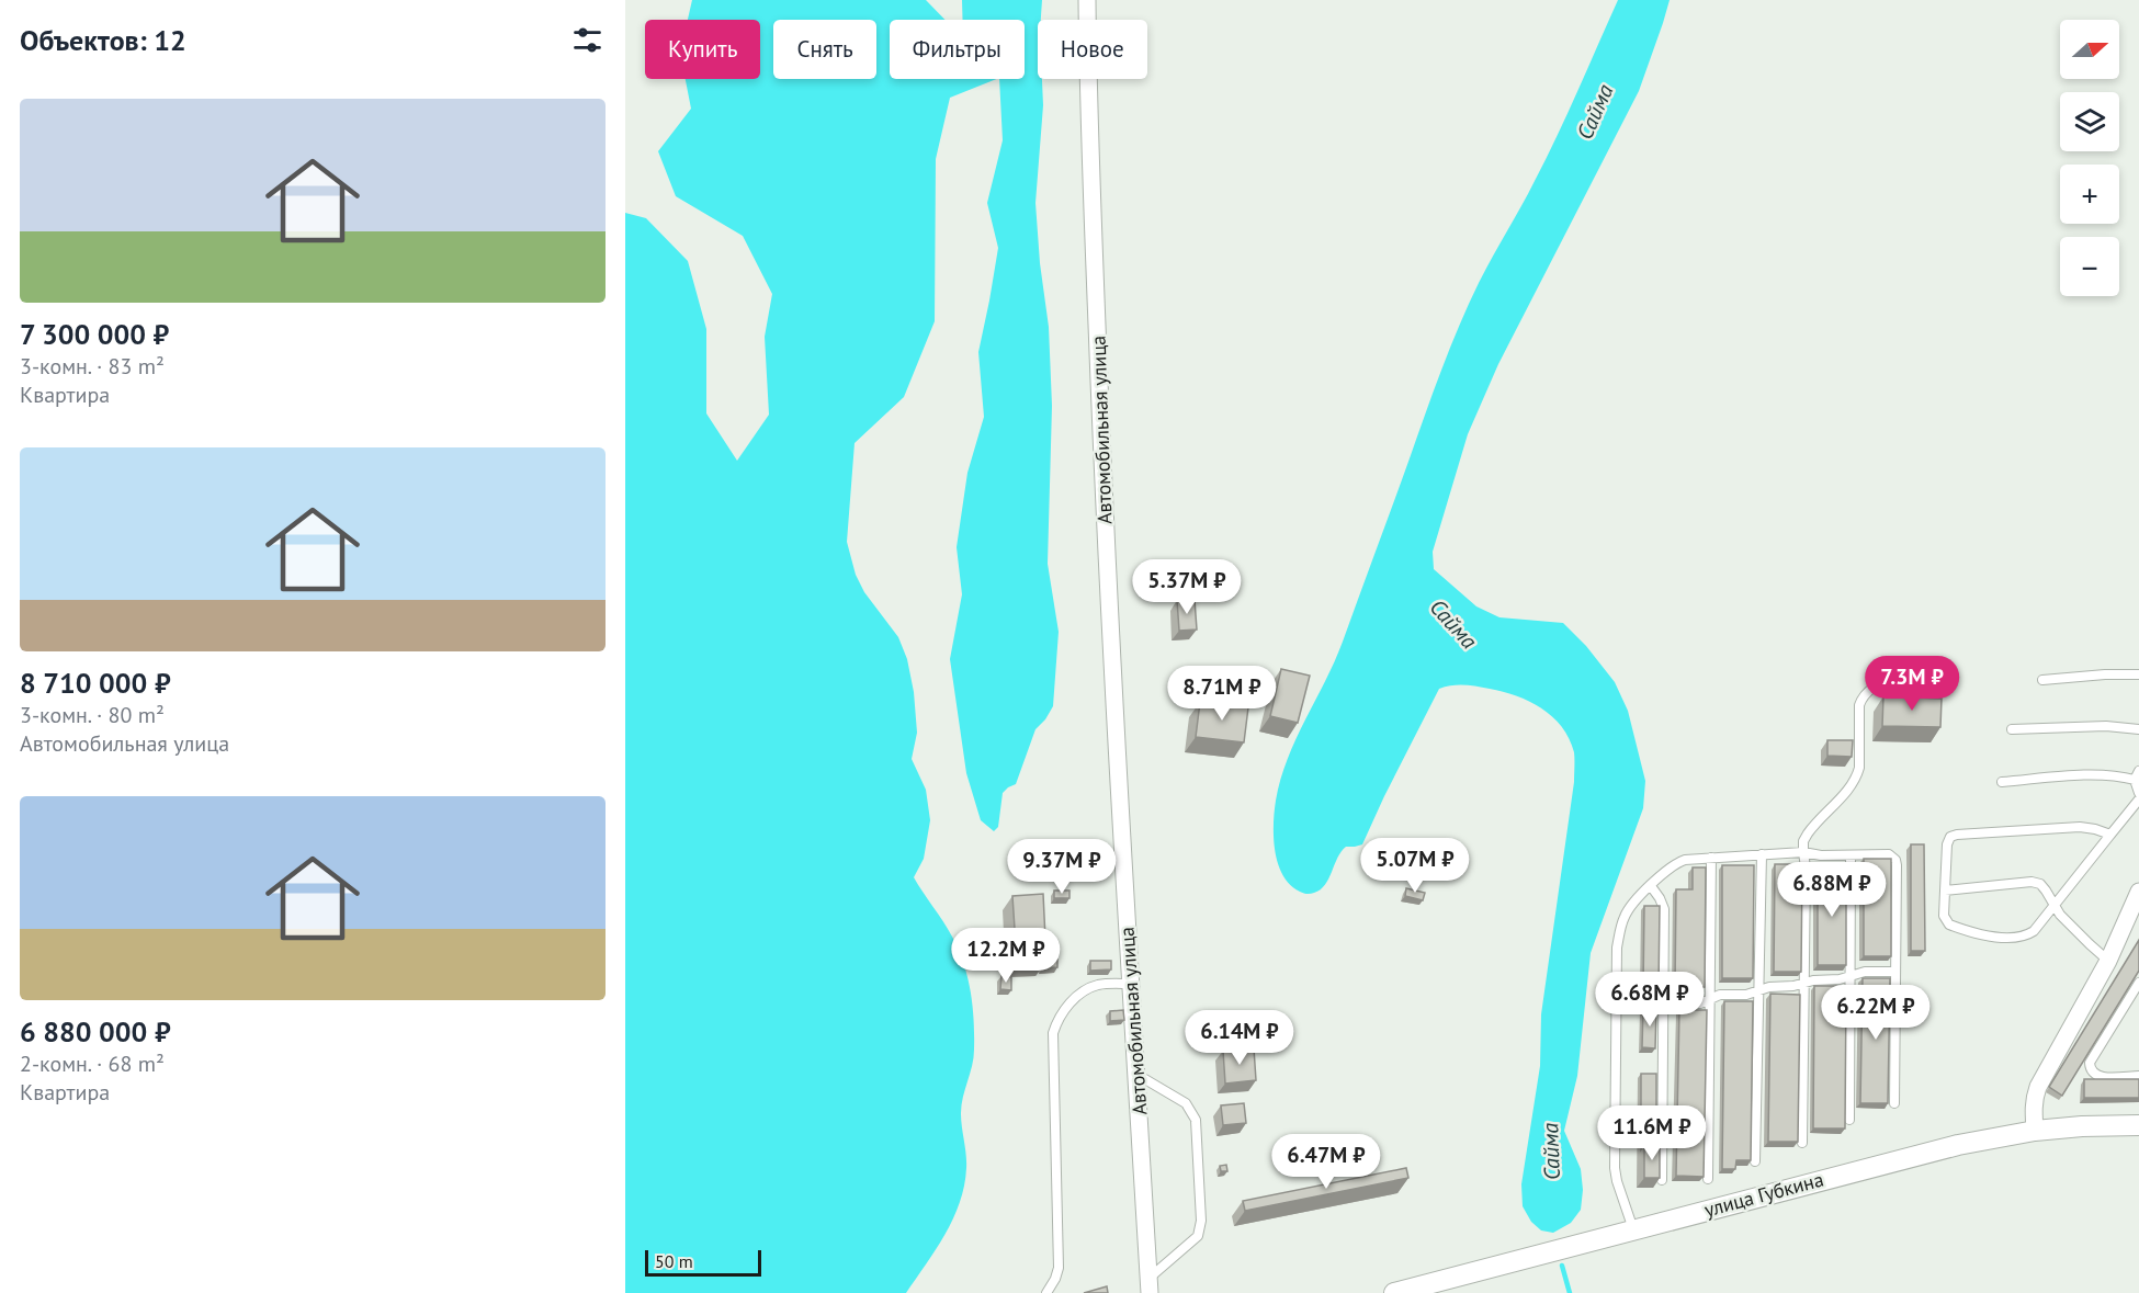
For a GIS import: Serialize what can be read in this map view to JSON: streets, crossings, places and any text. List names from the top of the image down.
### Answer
{
  "streets": {
    "street": ["Автомобильная улица", "улица Губкина"]
  },
  "water": ["Сайма"],
  "scale_bar": "50 m",
  "north": "right",
  "page": {
    "heading": "Объектов: 12",
    "map_buttons": ["+", "−"],
    "chip": [
      "Купить",
      "Снять",
      "Фильтры",
      "Новое"
    ],
    "list": [
      {
        "name": "7 300 000 ₽",
        "note": "3-комн. · 83 m² · Квартира"
      },
      {
        "name": "8 710 000 ₽",
        "note": "3-комн. · 80 m² · Автомобильная улица"
      },
      {
        "name": "6 880 000 ₽",
        "note": "2-комн. · 68 m² · Квартира"
      }
    ],
    "price": [
      "5.37M ₽",
      "7.3M ₽",
      "8.71M ₽",
      "5.07M ₽",
      "9.37M ₽",
      "6.88M ₽",
      "12.2M ₽",
      "6.68M ₽",
      "6.22M ₽",
      "6.14M ₽",
      "11.6M ₽",
      "6.47M ₽"
    ],
    "scale": "50 m"
  }
}
